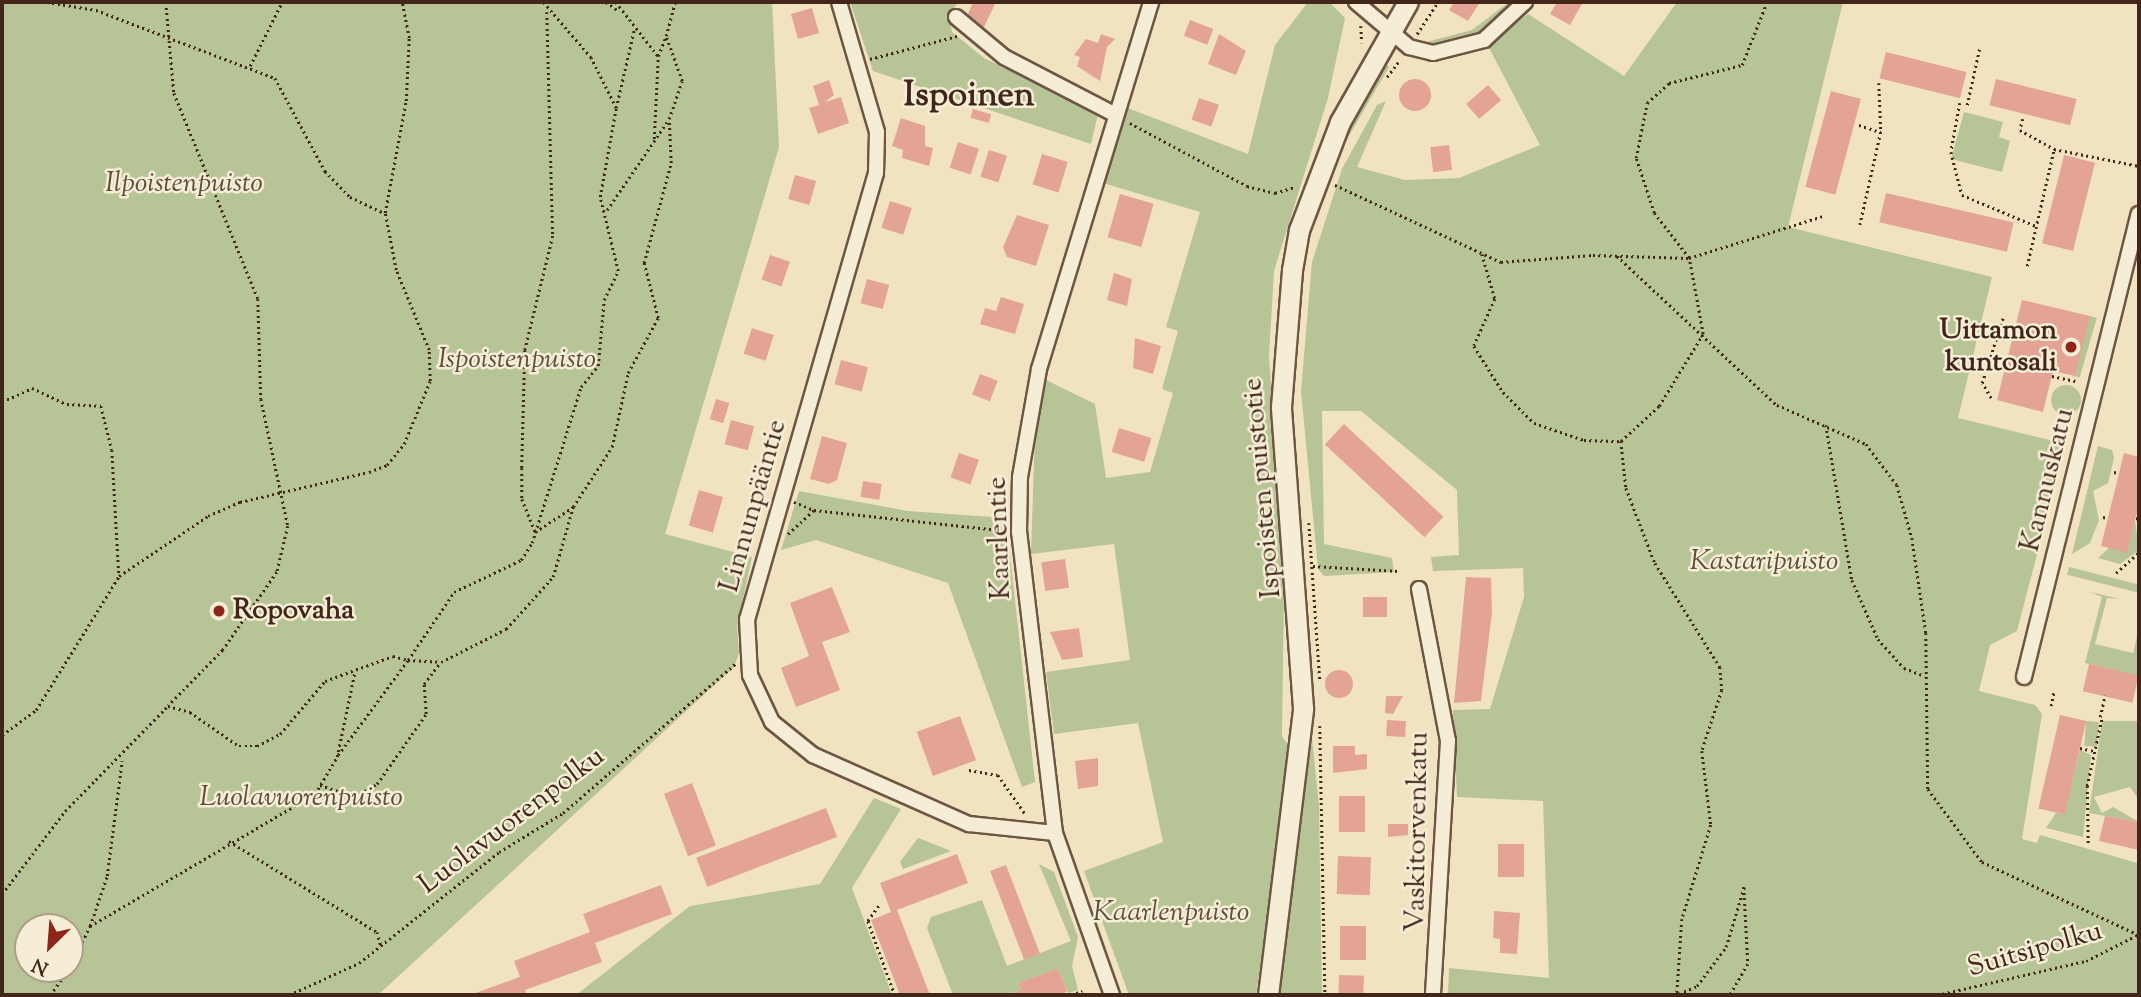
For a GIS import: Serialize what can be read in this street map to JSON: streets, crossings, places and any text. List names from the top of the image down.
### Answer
{
  "streets": {
    "main road": ["Ispoisten puistotie"],
    "street": [
      "Kannuskatu",
      "Linnunpääntie",
      "Kaarlentie",
      "Vaskitorvenkatu"
    ],
    "path": ["Luolavuorenpolku", "Suitsipolku"]
  },
  "crossings": [
    ["Linnunpääntie", "Kaarlentie"],
    ["Linnunpääntie", "Luolavuorenpolku"]
  ],
  "districts": ["Ispoinen"],
  "parks": [
    "Ilpoistenpuisto",
    "Ispoistenpuisto",
    "Kastaripuisto",
    "Luolavuorenpuisto",
    "Kaarlenpuisto"
  ],
  "places": ["Uittamon kuntosali", "Ropovaha"],
  "north": "bottom left"
}
